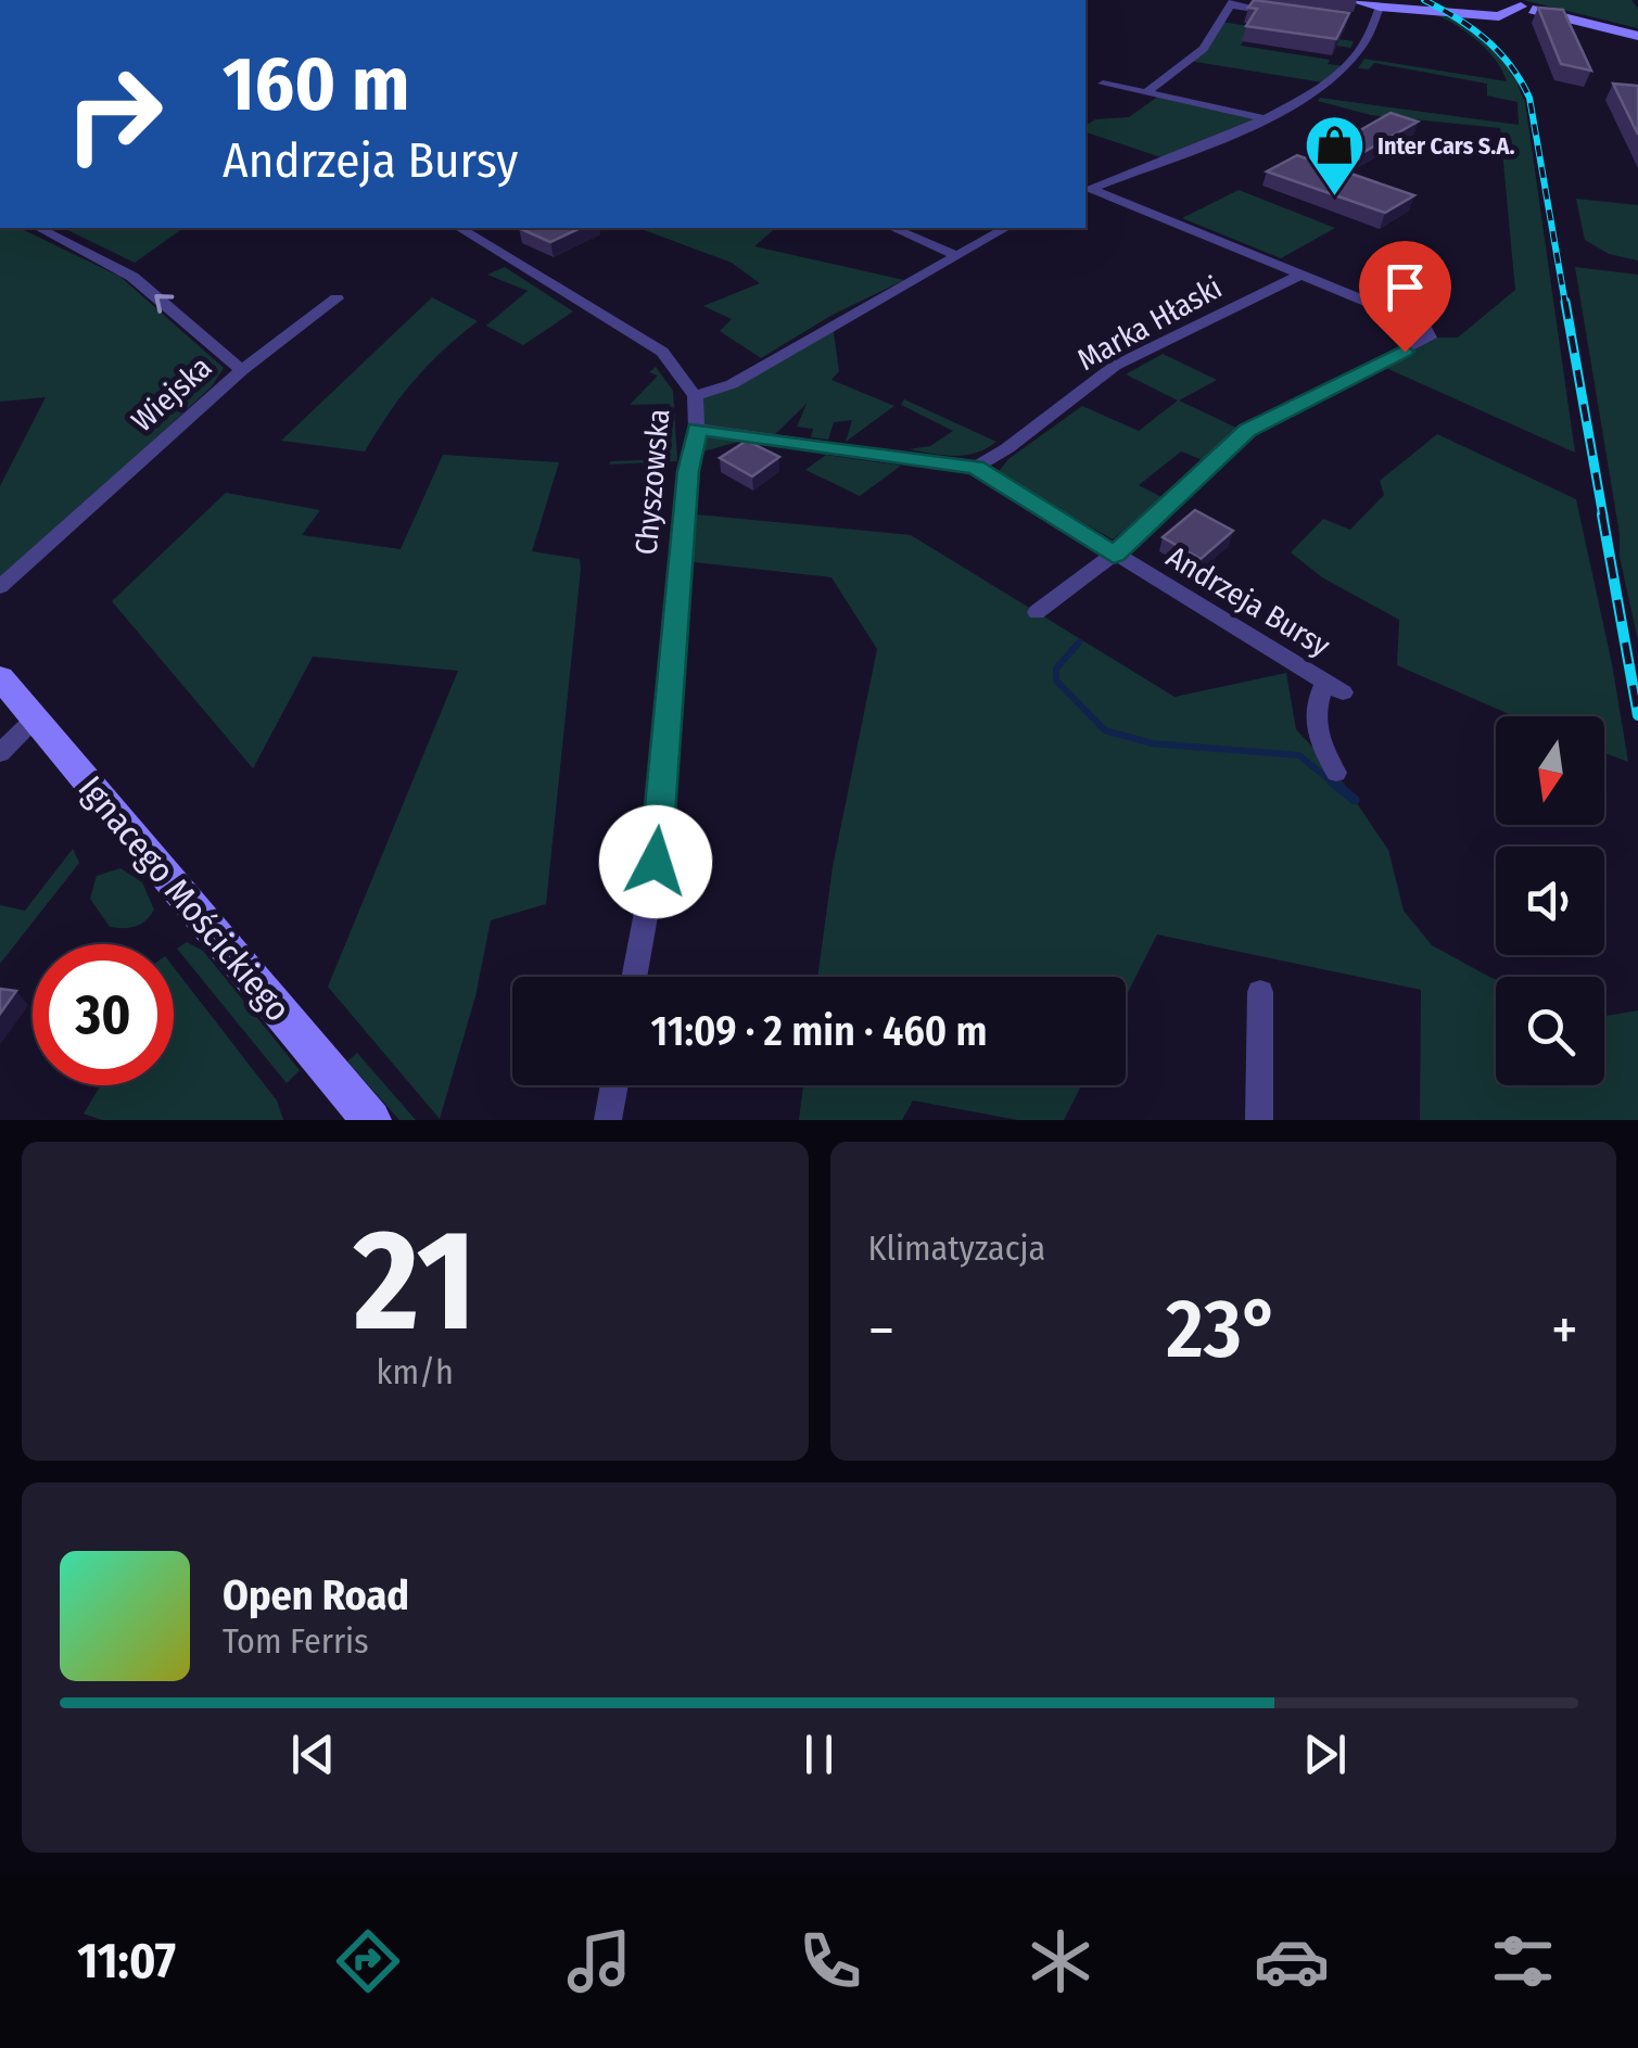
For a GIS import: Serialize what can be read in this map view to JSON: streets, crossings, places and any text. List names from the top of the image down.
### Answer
{
  "streets": {
    "street": [
      "Marka Hłaski",
      "Wiejska",
      "Chyszowska",
      "Andrzeja Bursy",
      "Ignacego Mościckiego"
    ]
  },
  "crossings": [
    ["Marka Hłaski", "Andrzeja Bursy"],
    ["Chyszowska", "Andrzeja Bursy"]
  ],
  "one_way": ["Wiejska"],
  "places": {
    "shop": ["Inter Cars S.A."]
  },
  "north": "bottom",
  "page": {
    "turn": ["160 m", "Andrzeja Bursy"],
    "limit": "30",
    "trip": "11:09 · 2 min · 460 m",
    "tile": [
      ["21", "km/h"],
      "Klimatyzacja"
    ],
    "heat": ["−", "23°", "+"],
    "song": ["Open Road", "Tom Ferris"],
    "tabs": "11:07"
  }
}
